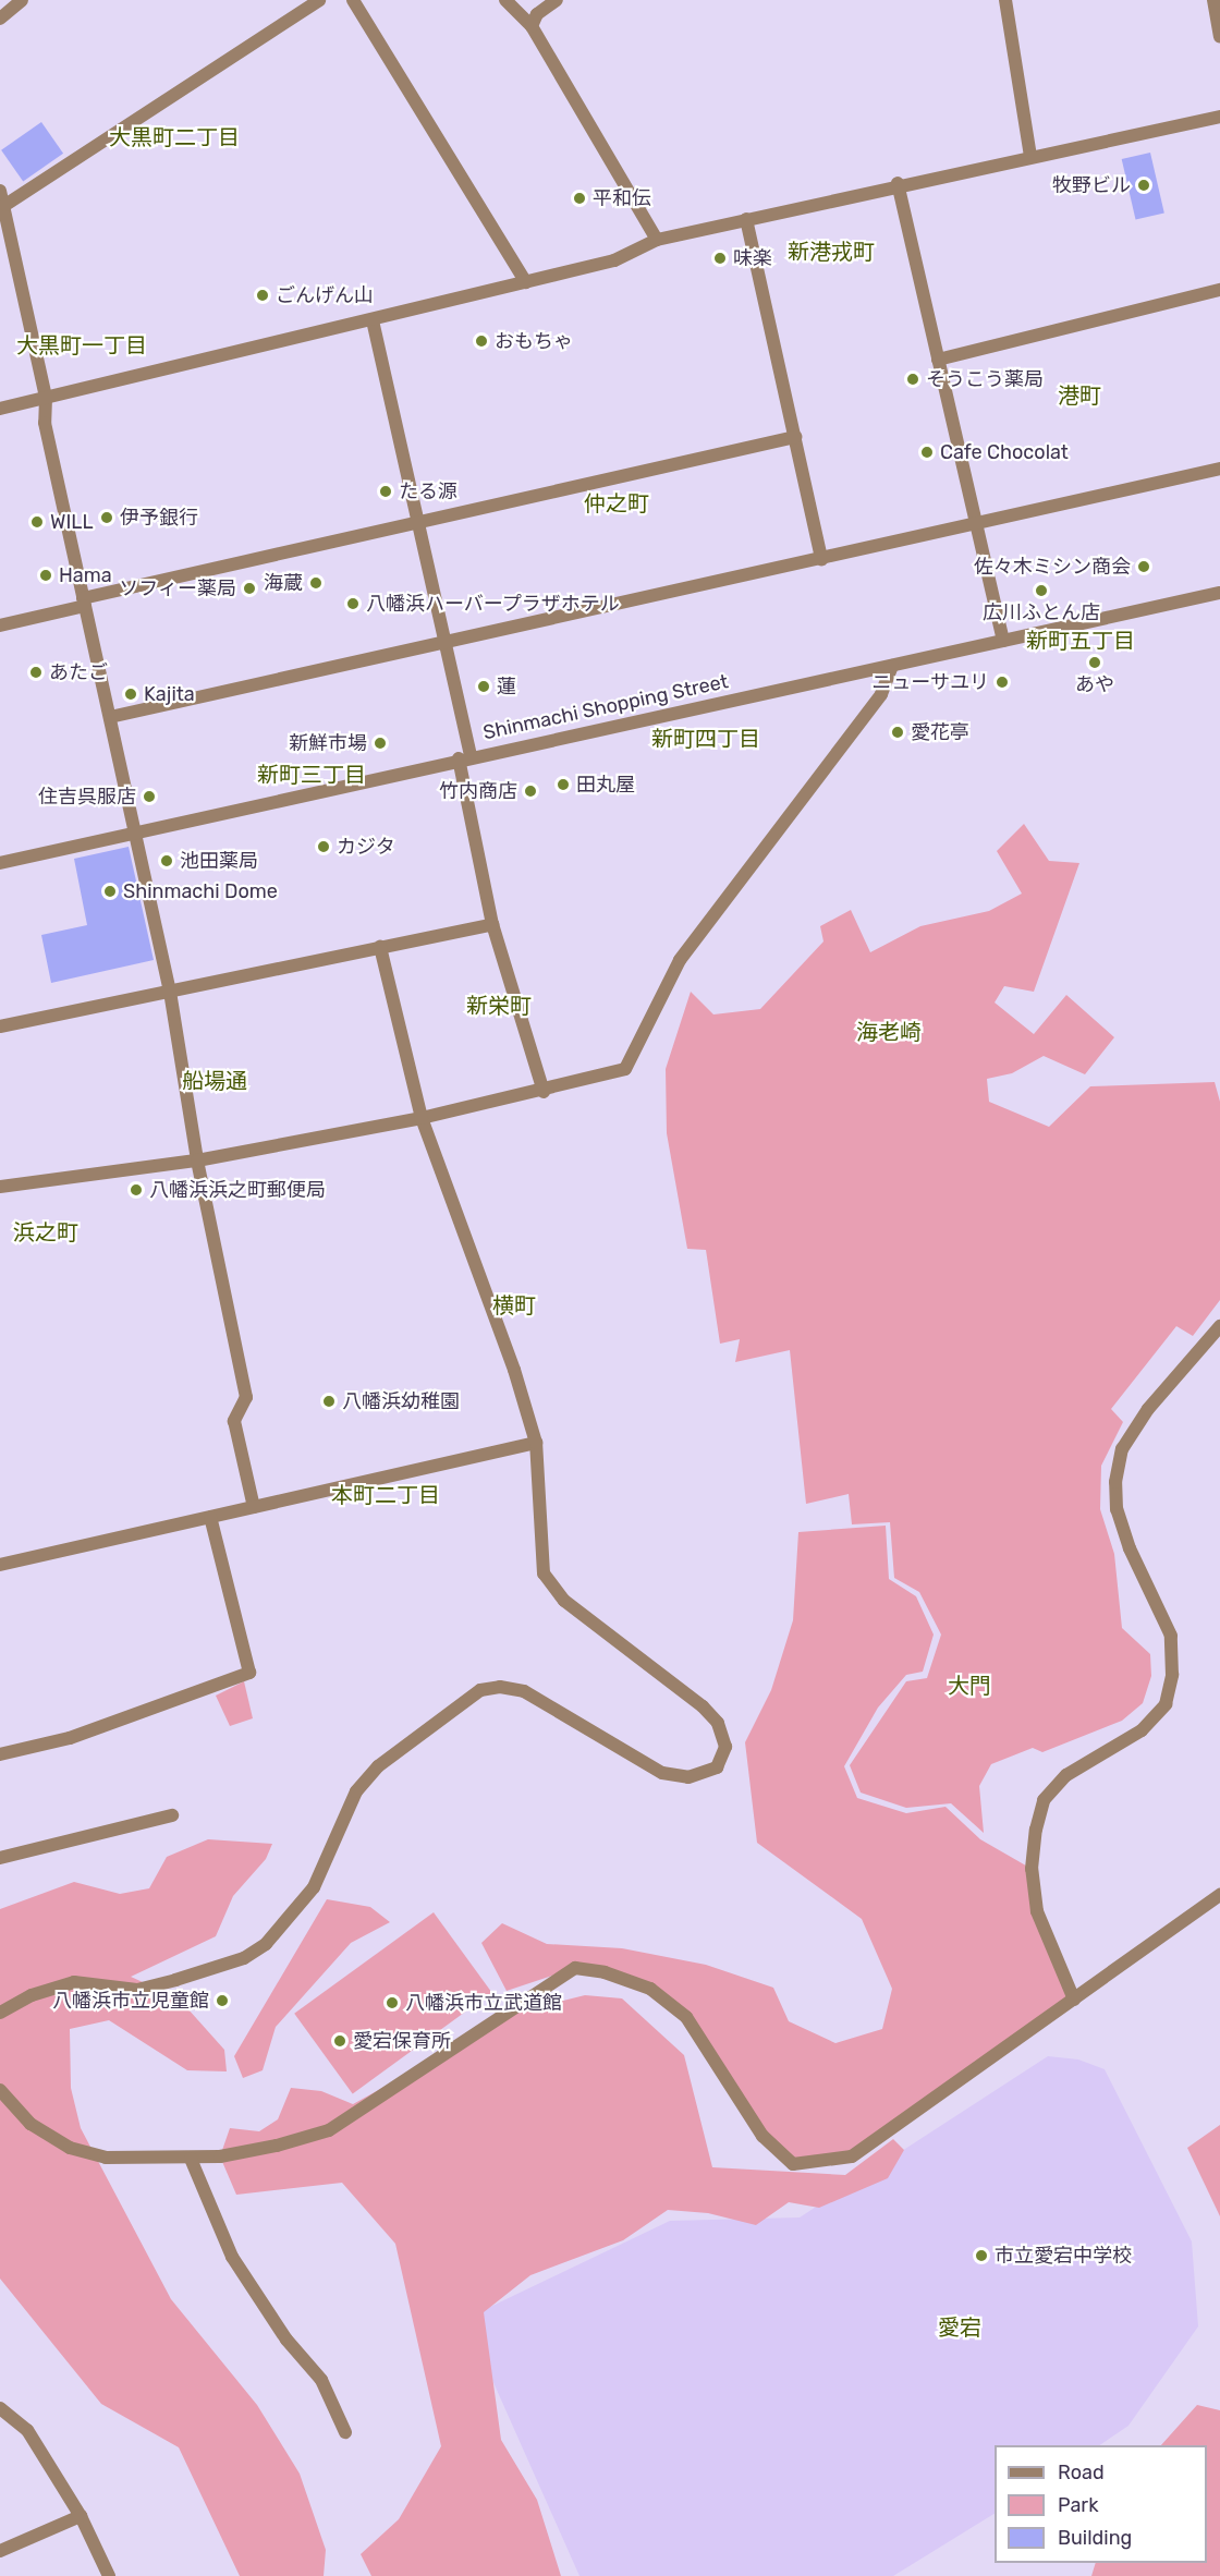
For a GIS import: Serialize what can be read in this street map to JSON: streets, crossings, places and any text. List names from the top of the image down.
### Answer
{
  "streets": {
    "street": ["Shinmachi Shopping Street"]
  },
  "districts": [
    "大黒町二丁目",
    "新港戎町",
    "大黒町一丁目",
    "港町",
    "仲之町",
    "新町五丁目",
    "新町四丁目",
    "新町三丁目",
    "新栄町",
    "海老崎",
    "船場通",
    "浜之町",
    "横町",
    "本町二丁目",
    "大門",
    "愛宕"
  ],
  "places": [
    "牧野ビル",
    "平和伝",
    "味楽",
    "ごんげん山",
    "おもちゃ",
    "そうこう薬局",
    "Cafe Chocolat",
    "たる源",
    "伊予銀行",
    "WILL",
    "佐々木ミシン商会",
    "Hama",
    "海蔵",
    "ソフィー薬局",
    "広川ふとん店",
    "八幡浜ハーバープラザホテル",
    "あや",
    "あたご",
    "ニューサユリ",
    "蓮",
    "Kajita",
    "愛花亭",
    "新鮮市場",
    "田丸屋",
    "竹内商店",
    "住吉呉服店",
    "カジタ",
    "池田薬局",
    "Shinmachi Dome",
    "八幡浜浜之町郵便局",
    "八幡浜幼稚園",
    "八幡浜市立児童館",
    "八幡浜市立武道館",
    "愛宕保育所",
    "市立愛宕中学校"
  ],
  "legend": ["Road", "Park", "Building"]
}
